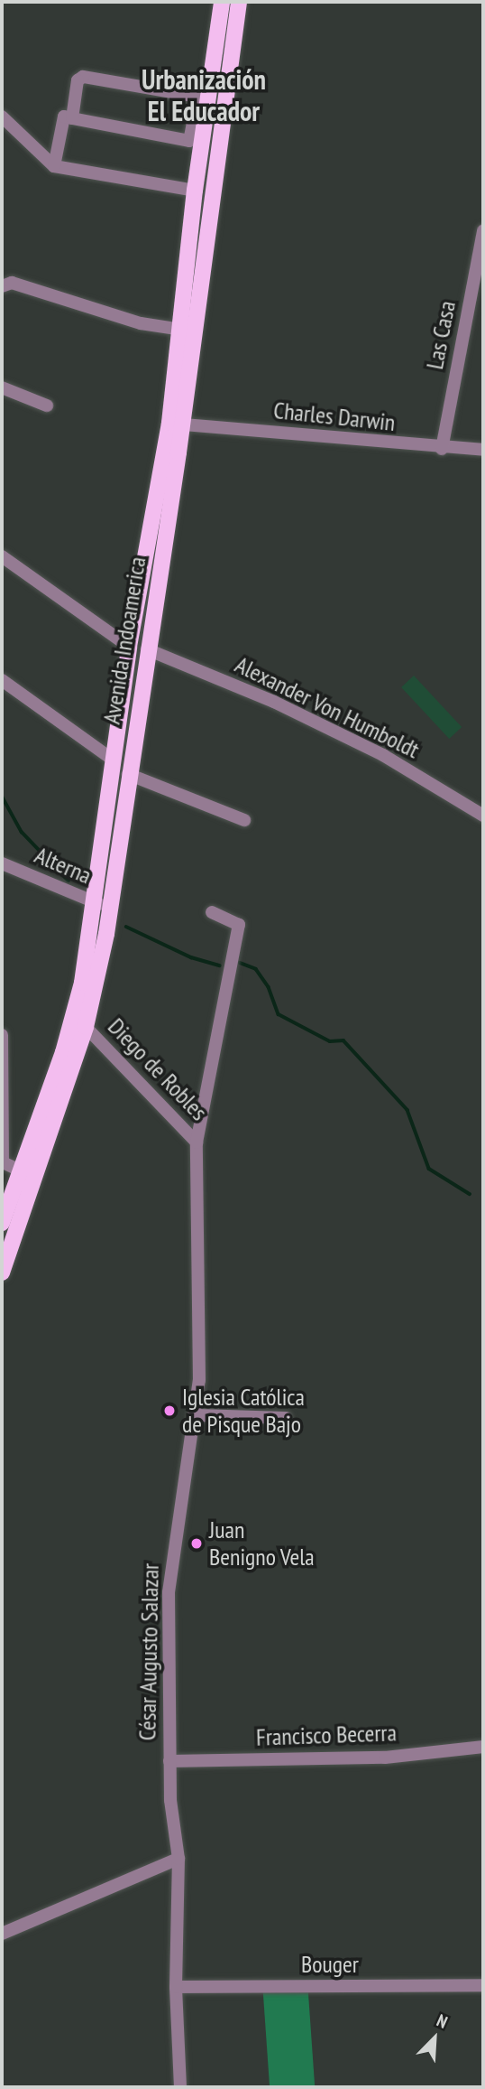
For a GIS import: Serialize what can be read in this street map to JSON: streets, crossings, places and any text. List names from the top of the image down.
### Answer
{
  "streets": {
    "main road": ["Avenida Indoamerica"],
    "street": [
      "Las Casa",
      "Charles Darwin",
      "Alexander Von Humboldt",
      "Alterna",
      "Diego de Robles",
      "César Augusto Salazar",
      "Francisco Becerra",
      "Bouger"
    ]
  },
  "crossings": [
    ["Las Casa", "Charles Darwin"],
    ["Charles Darwin", "Avenida Indoamerica"],
    ["Avenida Indoamerica", "Alexander Von Humboldt"],
    ["Avenida Indoamerica", "Alterna"],
    ["Avenida Indoamerica", "Diego de Robles"],
    ["Diego de Robles", "César Augusto Salazar"],
    ["César Augusto Salazar", "Francisco Becerra"],
    ["César Augusto Salazar", "Bouger"]
  ],
  "districts": ["Urbanización El Educador"],
  "places": ["Iglesia Católica de Pisque Bajo", "Juan Benigno Vela"],
  "north": "top right"
}
